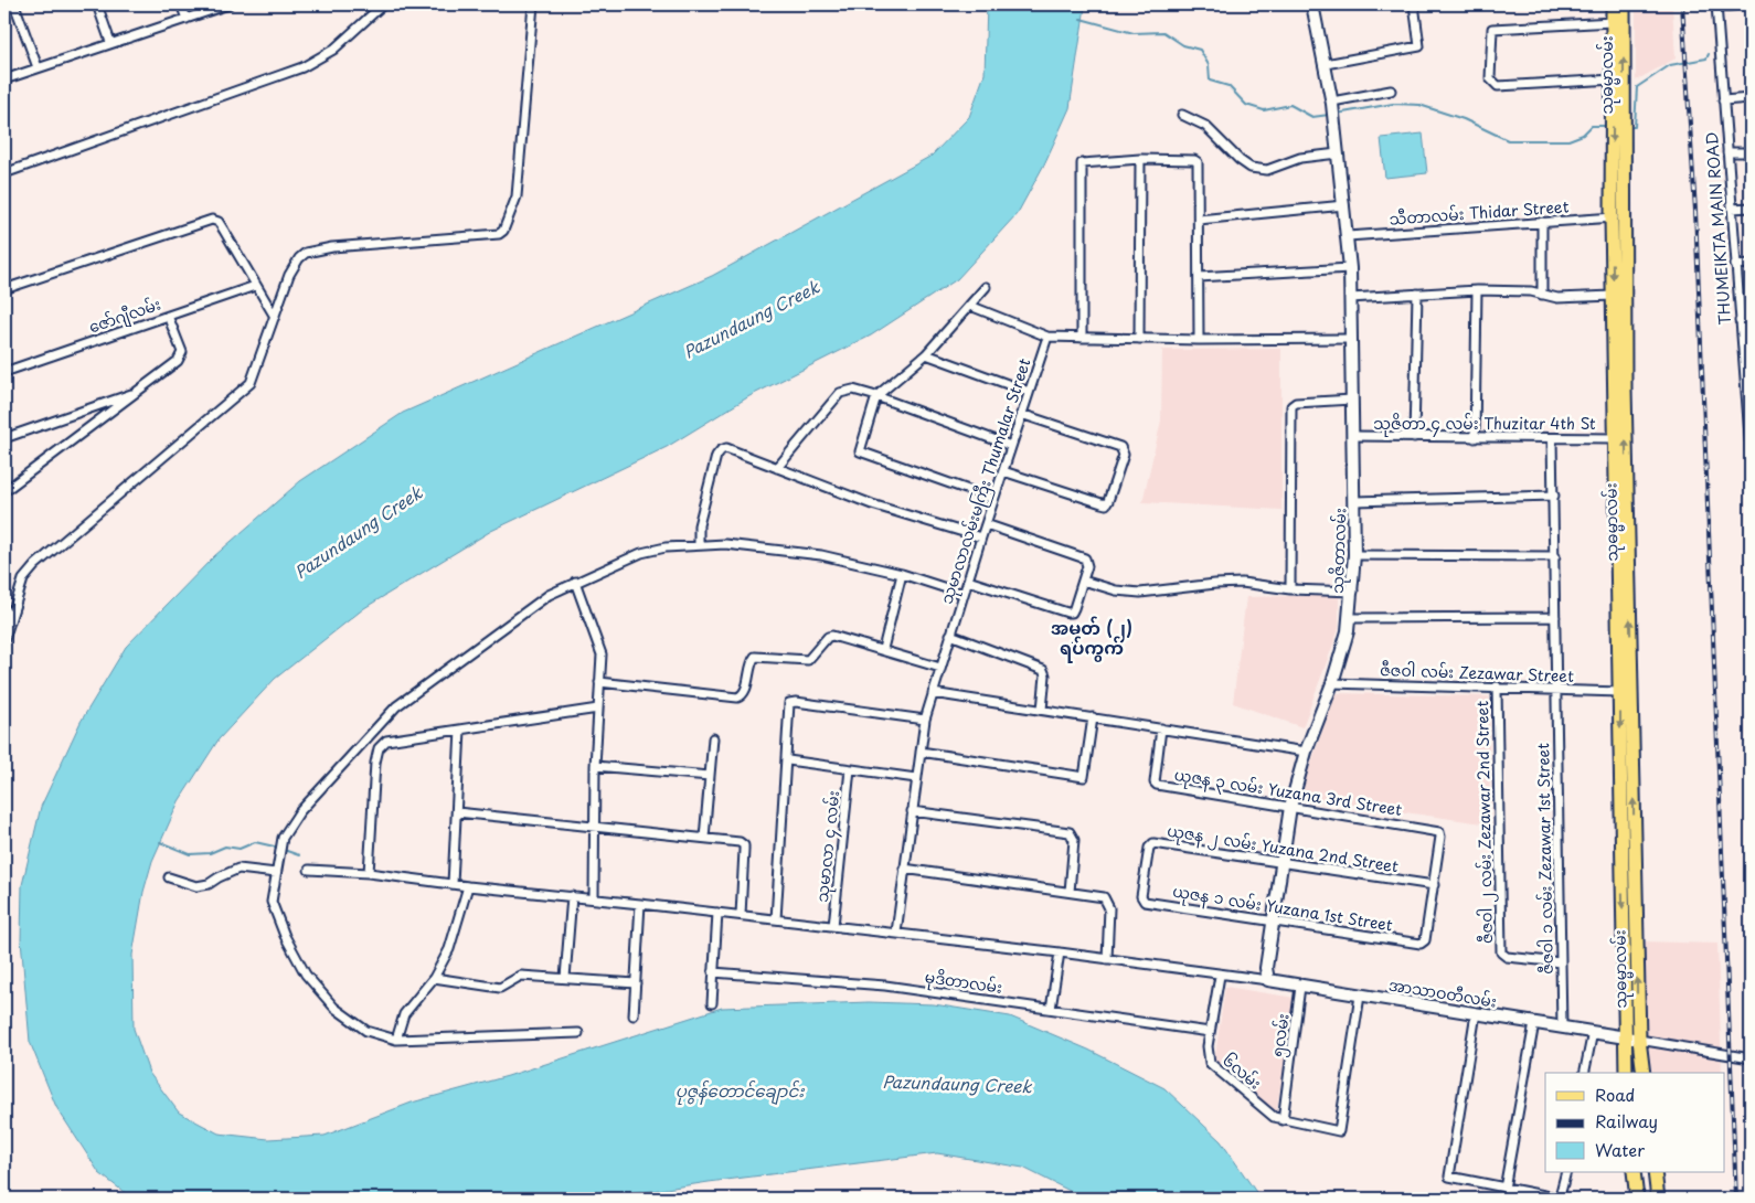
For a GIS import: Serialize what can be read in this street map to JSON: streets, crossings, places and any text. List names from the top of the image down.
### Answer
{
  "streets": {
    "main road": ["သုဓမ္မာလမ်း", "သုဇိတာလမ်း", "အာသာဝတီလမ်း"],
    "street": [
      "သီတာလမ်း Thidar Street",
      "THUMEIKTA MAIN ROAD",
      "ဇော်ဂျီလမ်း",
      "သုဇိတာ ၄ လမ်း Thuzitar 4th St",
      "သုမာလာလမ်းမကြီး Thumalar Street",
      "ဇီဇဝါ လမ်း Zezawar Street",
      "ယုဇန ၃ လမ်း Yuzana 3rd Street",
      "ဇီဇဝါ ၂ လမ်း Zezawar 2nd Street",
      "သုမာလာ ၄ လမ်း",
      "ယုဇန ၂ လမ်း Yuzana 2nd Street",
      "ဇီဇဝါ ၁ လမ်း Zezawar 1st Street",
      "ယုဇန ၁ လမ်း Yuzana 1st Street",
      "မုဒိတာလမ်း",
      "၅လမ်း",
      "၆လမ်း"
    ]
  },
  "crossings": [
    ["သုဓမ္မာလမ်း", "သီတာလမ်း Thidar Street"],
    ["သုဓမ္မာလမ်း", "သုဇိတာ ၄ လမ်း Thuzitar 4th St"],
    ["သုဓမ္မာလမ်း", "ဇီဇဝါ လမ်း Zezawar Street"],
    ["သုဓမ္မာလမ်း", "အာသာဝတီလမ်း"],
    ["သီတာလမ်း Thidar Street", "သုဇိတာလမ်း"],
    ["သုဇိတာ ၄ လမ်း Thuzitar 4th St", "သုဇိတာလမ်း"],
    ["သုဇိတာ ၄ လမ်း Thuzitar 4th St", "ဇီဇဝါ ၁ လမ်း Zezawar 1st Street"],
    ["သုဇိတာလမ်း", "ဇီဇဝါ လမ်း Zezawar Street"],
    ["သုဇိတာလမ်း", "ယုဇန ၃ လမ်း Yuzana 3rd Street"],
    ["သုဇိတာလမ်း", "ယုဇန ၂ လမ်း Yuzana 2nd Street"],
    ["သုဇိတာလမ်း", "ယုဇန ၁ လမ်း Yuzana 1st Street"],
    ["သုဇိတာလမ်း", "အာသာဝတီလမ်း"],
    ["ဇီဇဝါ လမ်း Zezawar Street", "ဇီဇဝါ ၂ လမ်း Zezawar 2nd Street"],
    ["ဇီဇဝါ လမ်း Zezawar Street", "ဇီဇဝါ ၁ လမ်း Zezawar 1st Street"],
    ["ယုဇန ၃ လမ်း Yuzana 3rd Street", "ယုဇန ၂ လမ်း Yuzana 2nd Street"],
    ["ယုဇန ၃ လမ်း Yuzana 3rd Street", "ယုဇန ၁ လမ်း Yuzana 1st Street"],
    ["ဇီဇဝါ ၂ လမ်း Zezawar 2nd Street", "ဇီဇဝါ ၁ လမ်း Zezawar 1st Street"],
    ["ယုဇန ၂ လမ်း Yuzana 2nd Street", "ယုဇန ၁ လမ်း Yuzana 1st Street"],
    ["ဇီဇဝါ ၁ လမ်း Zezawar 1st Street", "အာသာဝတီလမ်း"],
    ["မုဒိတာလမ်း", "၆လမ်း"],
    ["အာသာဝတီလမ်း", "၅လမ်း"],
    ["အာသာဝတီလမ်း", "၆လမ်း"],
    ["၅လမ်း", "၆လမ်း"]
  ],
  "districts": ["အမှတ် (၂) ရပ်ကွက်"],
  "water": ["Pazundaung Creek", "ပုဇွန်တောင်ချောင်း"],
  "legend": ["Road", "Railway", "Water"]
}
